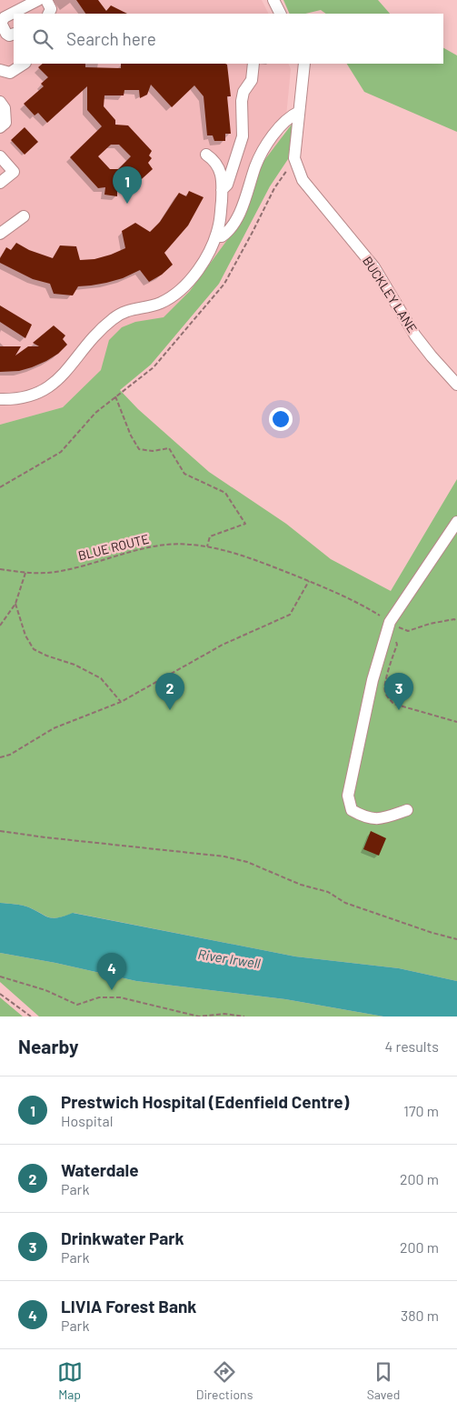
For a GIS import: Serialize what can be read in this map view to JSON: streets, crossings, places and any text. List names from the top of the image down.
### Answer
{
  "streets": {
    "street": ["BUCKLEY LANE"],
    "path": ["BLUE ROUTE"]
  },
  "water": ["River Irwell"],
  "page": {
    "search": "Search here",
    "pins": [
      "1",
      "2",
      "3",
      "4"
    ],
    "heading": ["Nearby", "4 results"],
    "list": [
      {
        "mark": "1",
        "name": "Prestwich Hospital (Edenfield Centre)",
        "note": "Hospital",
        "value": "170 m"
      },
      {
        "mark": "2",
        "name": "Waterdale",
        "note": "Park",
        "value": "200 m"
      },
      {
        "mark": "3",
        "name": "Drinkwater Park",
        "note": "Park",
        "value": "200 m"
      },
      {
        "mark": "4",
        "name": "LIVIA Forest Bank",
        "note": "Park",
        "value": "380 m"
      }
    ],
    "nav": ["Map", "Directions", "Saved"]
  }
}
